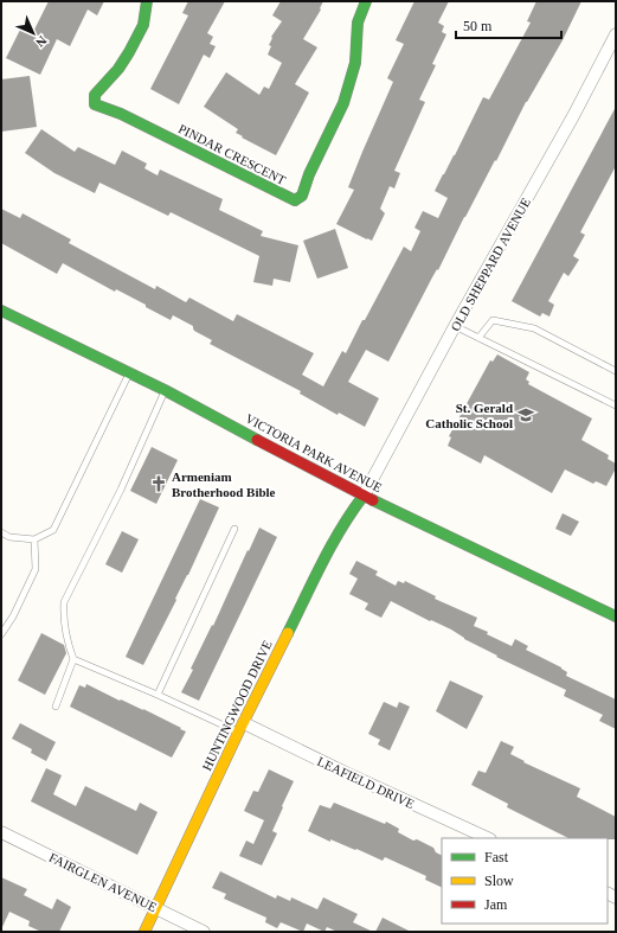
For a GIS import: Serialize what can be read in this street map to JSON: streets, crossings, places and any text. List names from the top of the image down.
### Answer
{
  "streets": {
    "street": [
      "PINDAR CRESCENT",
      "OLD SHEPPARD AVENUE",
      "VICTORIA PARK AVENUE",
      "HUNTINGWOOD DRIVE",
      "LEAFIELD DRIVE",
      "FAIRGLEN AVENUE"
    ]
  },
  "crossings": [
    ["OLD SHEPPARD AVENUE", "VICTORIA PARK AVENUE"],
    ["OLD SHEPPARD AVENUE", "HUNTINGWOOD DRIVE"],
    ["VICTORIA PARK AVENUE", "HUNTINGWOOD DRIVE"],
    ["HUNTINGWOOD DRIVE", "LEAFIELD DRIVE"],
    ["HUNTINGWOOD DRIVE", "FAIRGLEN AVENUE"]
  ],
  "places": {
    "school or university": ["St. Gerald Catholic School"],
    "church": ["Armeniam Brotherhood Bible"]
  },
  "legend": ["Fast", "Slow", "Jam"],
  "scale_bar": "50 m",
  "north": "bottom right"
}
